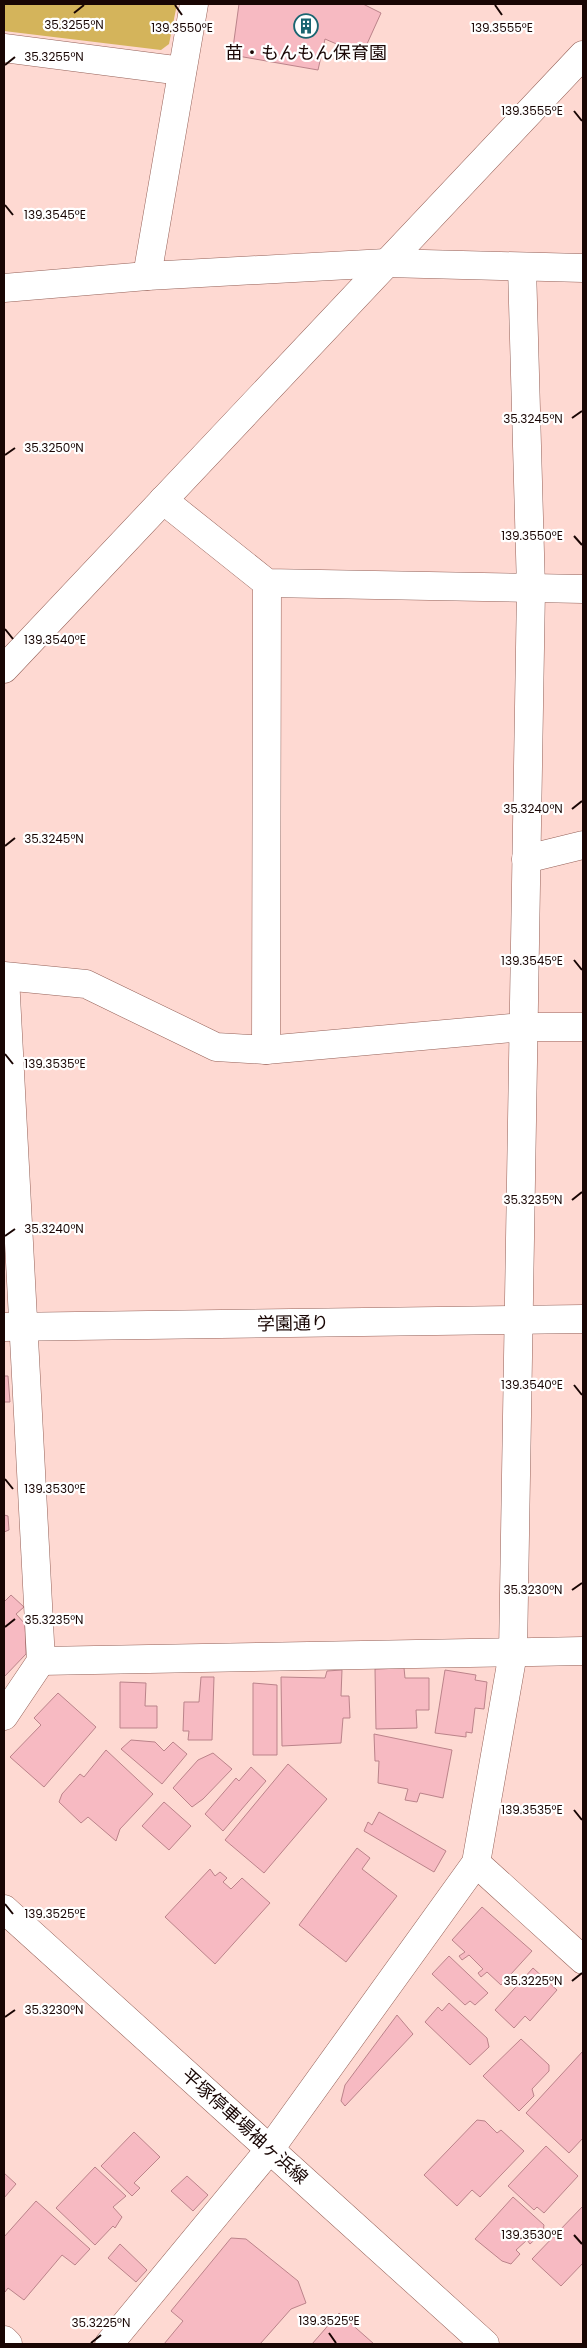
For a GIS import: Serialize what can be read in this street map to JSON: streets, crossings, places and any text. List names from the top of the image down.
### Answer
{
  "streets": {
    "street": ["学園通り", "平塚停車場袖ヶ浜線"]
  },
  "places": {
    "building": ["苗・もんもん保育園"]
  },
  "coordinates": [
    "35.3255°N",
    "139.3550°E",
    "139.3555°E",
    "139.3545°E",
    "35.3245°N",
    "35.3250°N",
    "139.3540°E",
    "35.3240°N",
    "139.3535°E",
    "35.3235°N",
    "139.3530°E",
    "35.3230°N",
    "139.3525°E",
    "35.3225°N"
  ]
}
